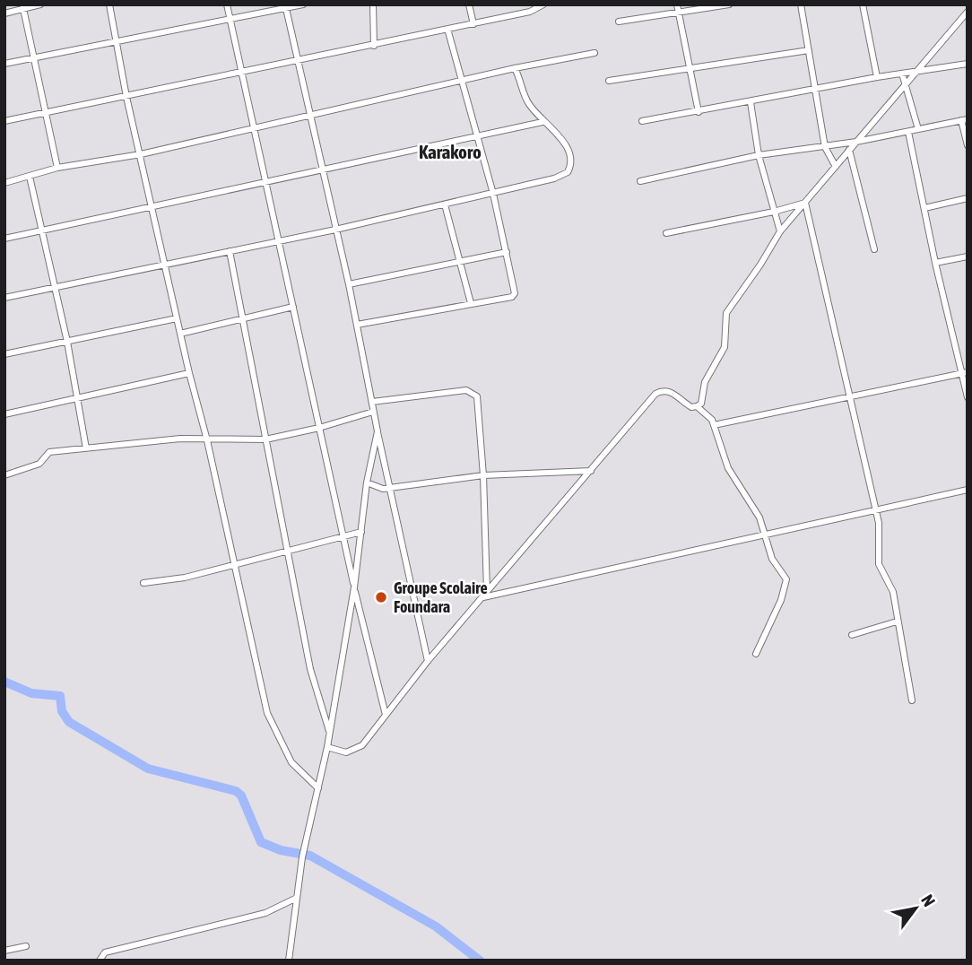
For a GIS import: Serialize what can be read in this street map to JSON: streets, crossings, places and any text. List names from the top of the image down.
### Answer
{
  "districts": ["Karakoro"],
  "places": ["Groupe Scolaire Foundara"],
  "north": "top right"
}
